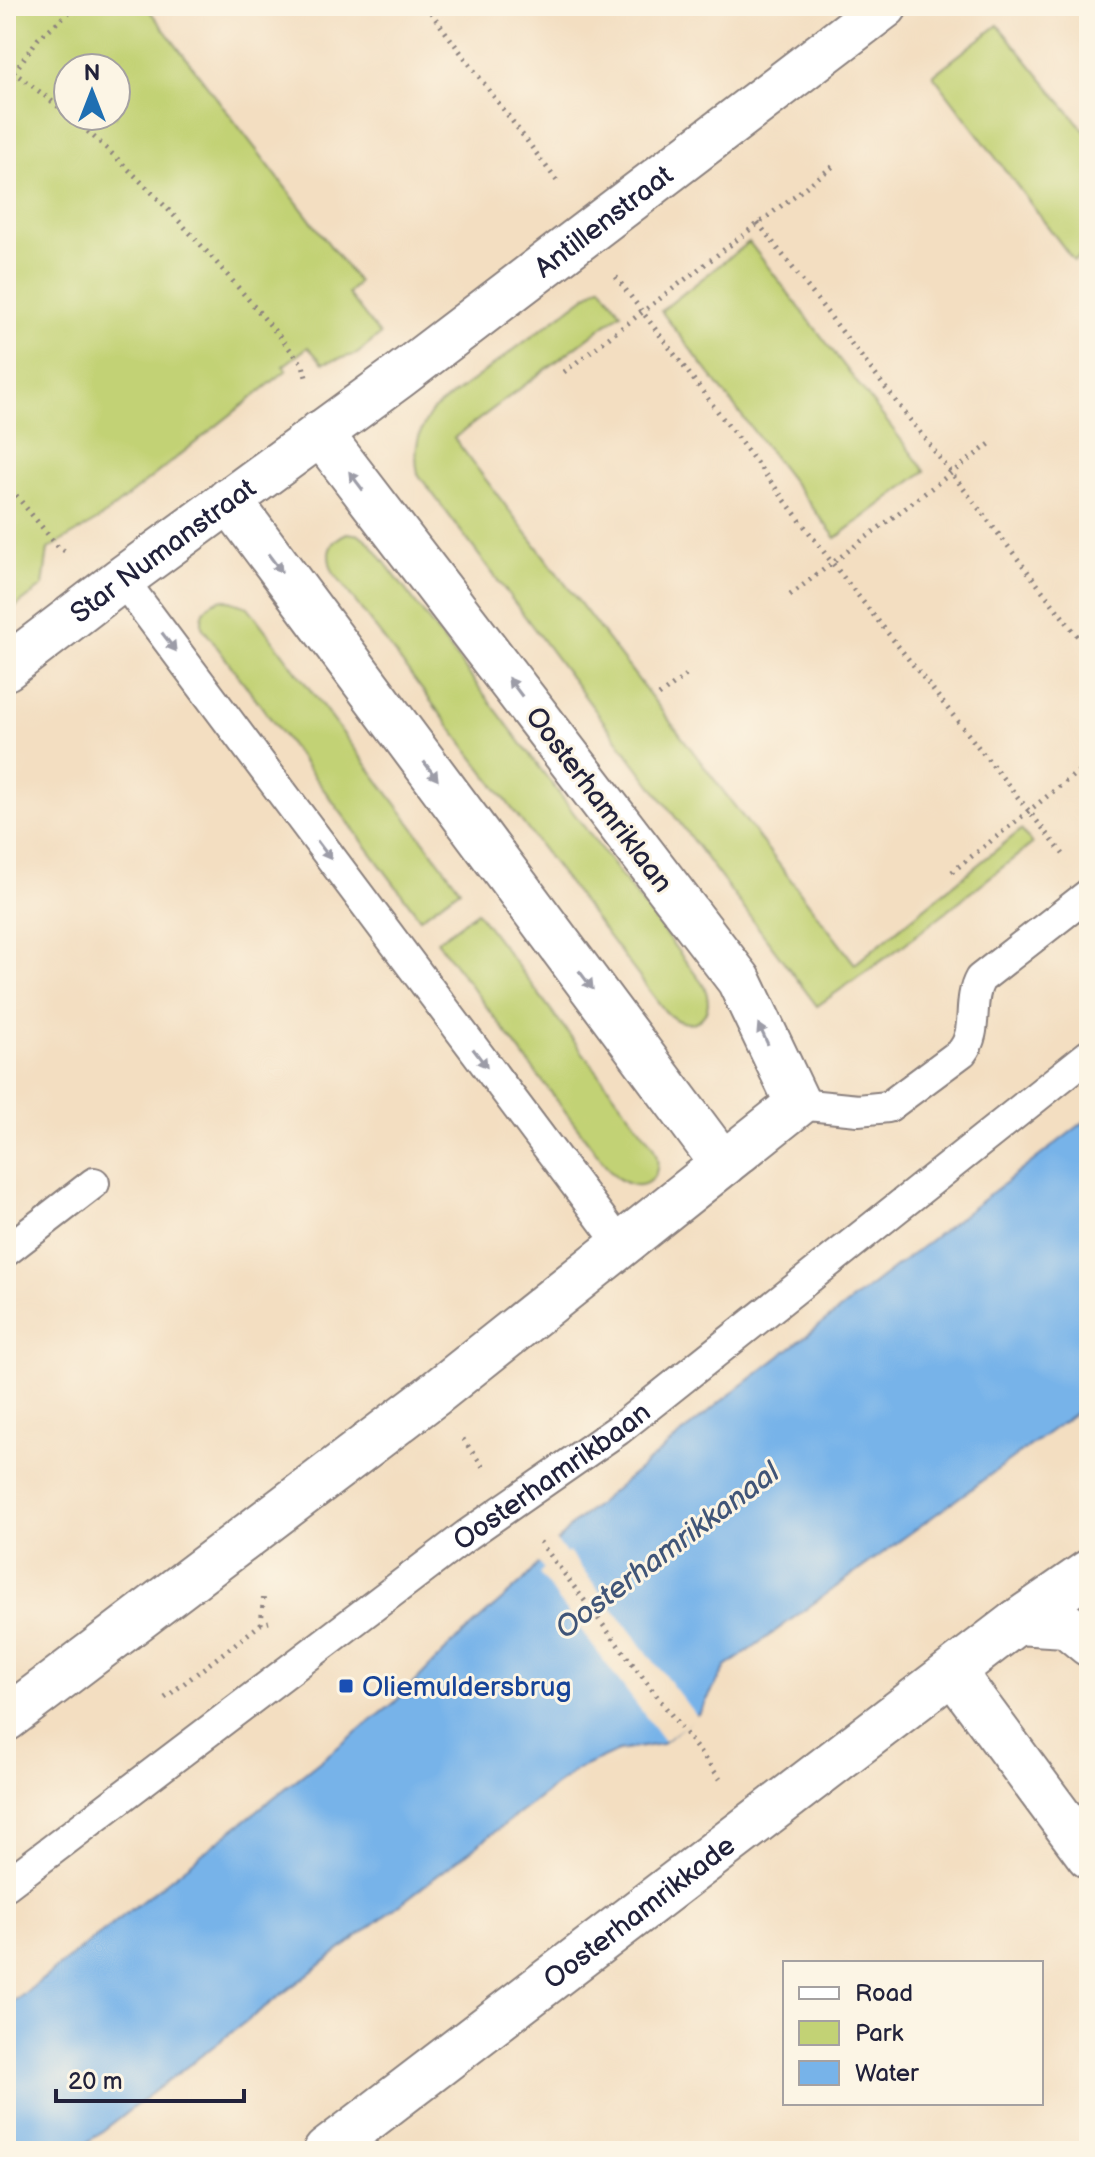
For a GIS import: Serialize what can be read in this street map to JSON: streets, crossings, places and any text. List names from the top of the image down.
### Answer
{
  "streets": {
    "street": [
      "Antillenstraat",
      "Star Numanstraat",
      "Oosterhamriklaan",
      "Oosterhamrikkade"
    ],
    "lane": ["Oosterhamrikbaan"]
  },
  "crossings": [
    ["Antillenstraat", "Star Numanstraat"],
    ["Antillenstraat", "Oosterhamriklaan"],
    ["Star Numanstraat", "Oosterhamriklaan"]
  ],
  "water": ["Oosterhamrikkanaal"],
  "places": {
    "transit": ["Oliemuldersbrug"]
  },
  "legend": ["Road", "Park", "Water"],
  "scale_bar": "20 m",
  "north": "top"
}
